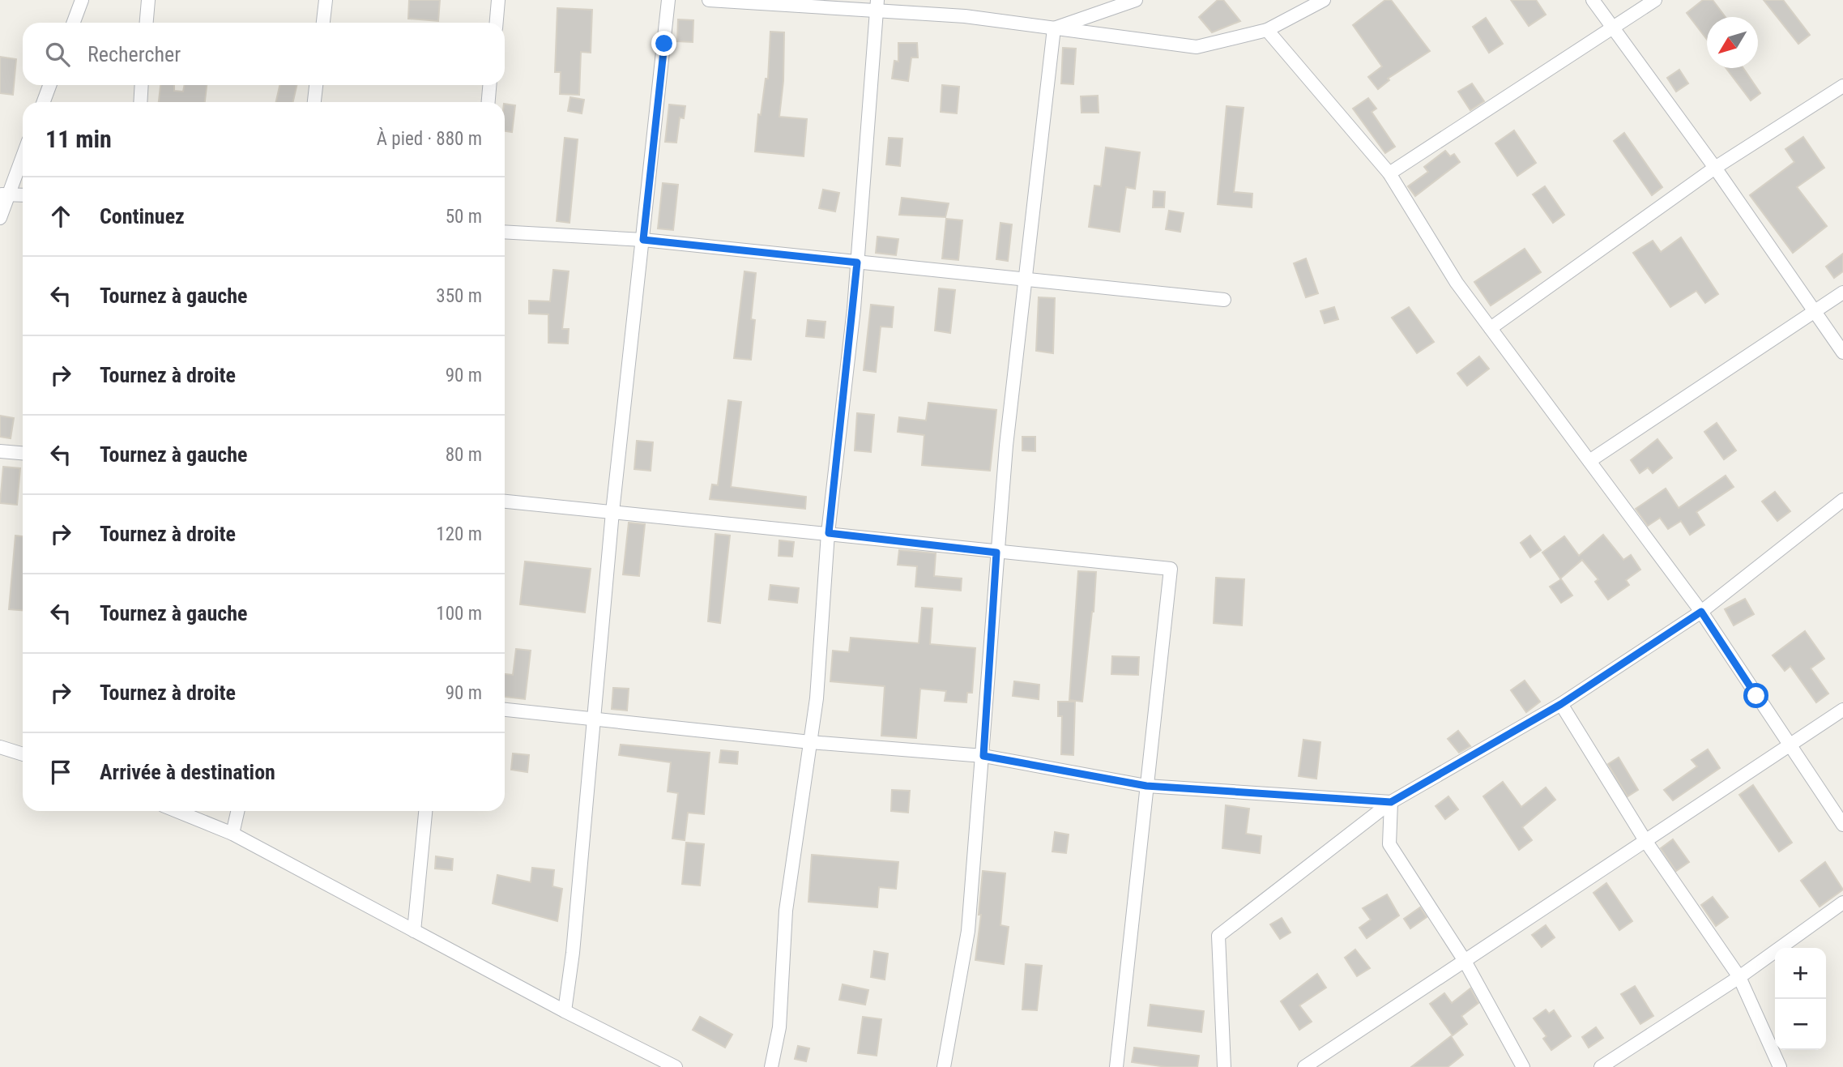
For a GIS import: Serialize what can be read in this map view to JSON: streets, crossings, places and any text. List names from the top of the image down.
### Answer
{
  "north": "bottom left",
  "page": {
    "search": "Rechercher",
    "heading": ["11 min", "À pied · 880 m"],
    "list": [
      ["Continuez", "50 m"],
      ["Tournez à gauche", "350 m"],
      ["Tournez à droite", "90 m"],
      ["Tournez à gauche", "80 m"],
      ["Tournez à droite", "120 m"],
      ["Tournez à gauche", "100 m"],
      ["Tournez à droite", "90 m"],
      "Arrivée à destination"
    ],
    "map_buttons": ["+", "−"]
  }
}
